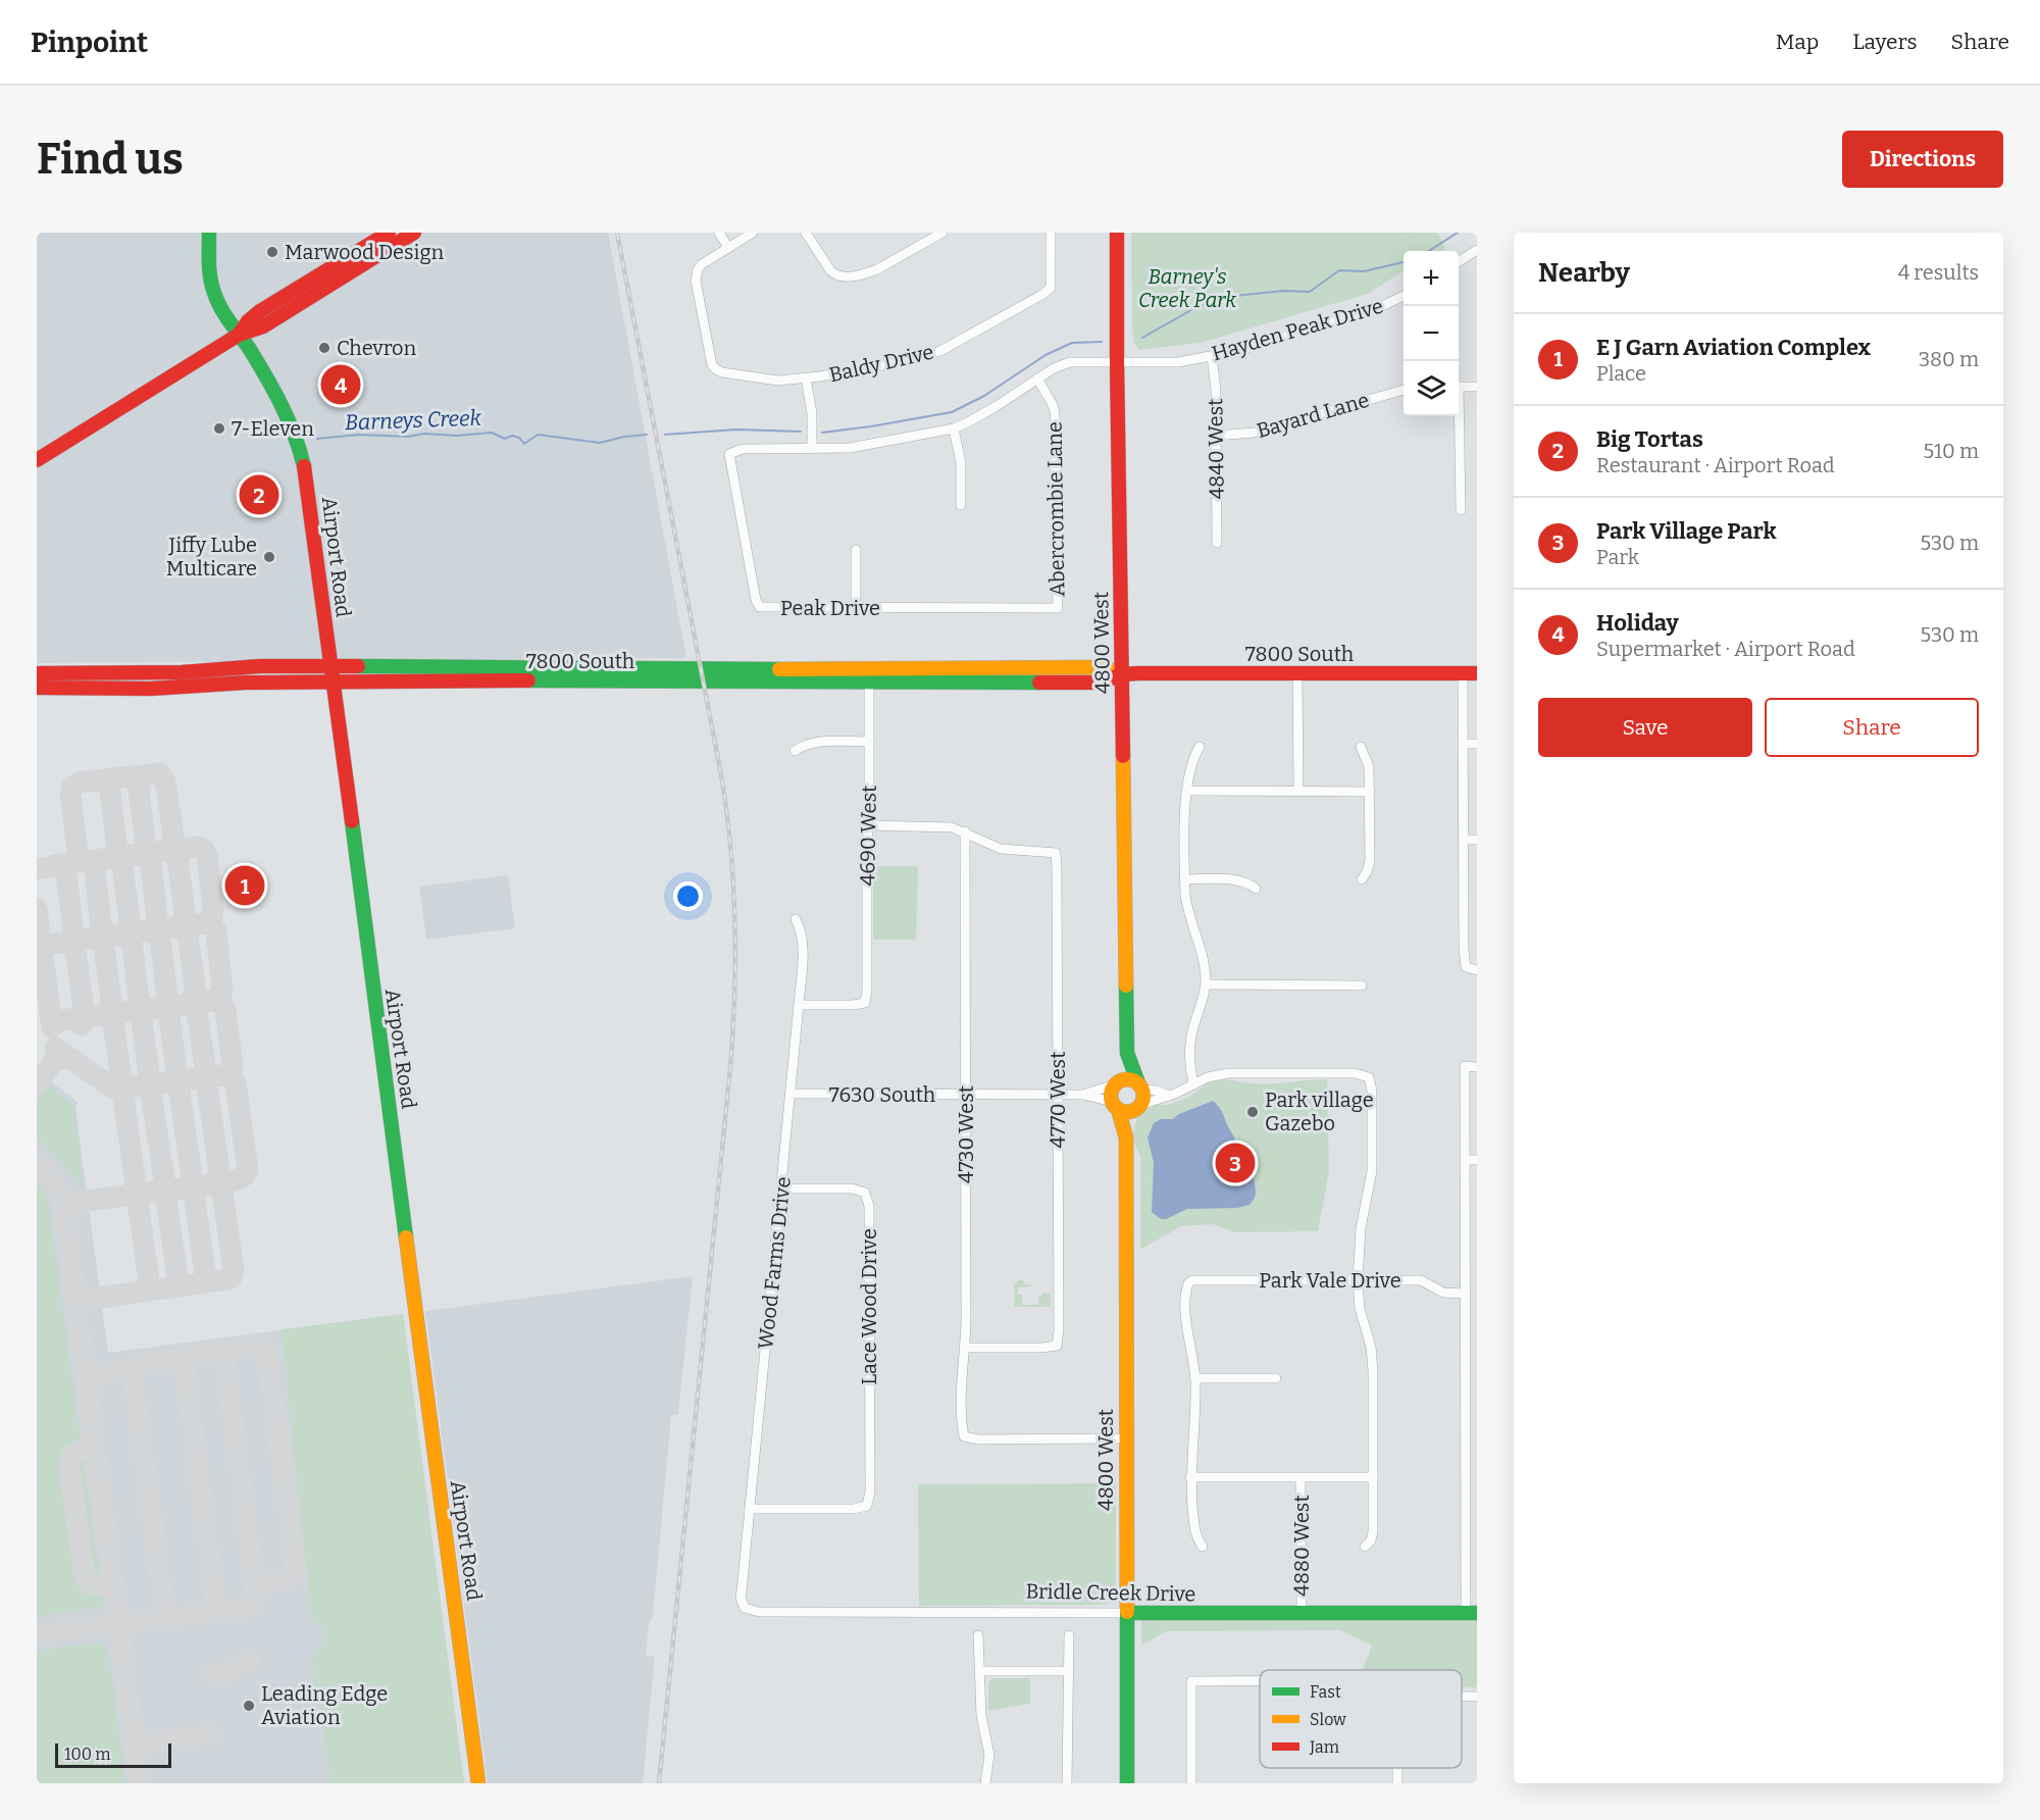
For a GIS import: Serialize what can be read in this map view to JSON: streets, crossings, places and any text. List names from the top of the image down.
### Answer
{
  "streets": {
    "main road": [
      "Airport Road",
      "4800 West",
      "7800 South",
      "Bridle Creek Drive"
    ],
    "street": [
      "Hayden Peak Drive",
      "Baldy Drive",
      "Bayard Lane",
      "4840 West",
      "Abercrombie Lane",
      "Peak Drive",
      "4690 West",
      "7630 South",
      "4770 West",
      "4730 West",
      "Wood Farms Drive",
      "Park Vale Drive",
      "Lace Wood Drive",
      "4880 West"
    ]
  },
  "crossings": [
    ["Hayden Peak Drive", "4840 West"],
    ["Hayden Peak Drive", "Abercrombie Lane"],
    ["Hayden Peak Drive", "Peak Drive"],
    ["Hayden Peak Drive", "4800 West"],
    ["Bayard Lane", "4840 West"],
    ["Abercrombie Lane", "Peak Drive"],
    ["Airport Road", "7800 South"],
    ["4800 West", "7800 South"],
    ["4800 West", "7630 South"],
    ["4800 West", "4730 West"],
    ["4800 West", "Bridle Creek Drive"],
    ["7800 South", "4690 West"],
    ["4690 West", "Wood Farms Drive"],
    ["7630 South", "4770 West"],
    ["7630 South", "4730 West"],
    ["7630 South", "Wood Farms Drive"],
    ["4770 West", "4730 West"],
    ["Wood Farms Drive", "Lace Wood Drive"],
    ["Wood Farms Drive", "Bridle Creek Drive"],
    ["4880 West", "Bridle Creek Drive"]
  ],
  "water": ["Barneys Creek"],
  "parks": ["Barney's Creek Park"],
  "places": [
    "Marwood Design",
    "Chevron",
    "7-Eleven",
    "Jiffy Lube Multicare",
    "Park village Gazebo",
    "Leading Edge Aviation"
  ],
  "legend": ["Fast", "Slow", "Jam"],
  "scale_bar": "100 m",
  "page": {
    "header": "Pinpoint",
    "nav": ["Map", "Layers", "Share"],
    "buttons": [
      "Directions",
      ["Save", "Share"]
    ],
    "title": "Find us",
    "heading": ["Nearby", "4 results"],
    "map_buttons": ["+", "−"],
    "list": [
      {
        "mark": "1",
        "name": "E J Garn Aviation Complex",
        "note": "Place",
        "value": "380 m"
      },
      {
        "mark": "2",
        "name": "Big Tortas",
        "note": "Restaurant · Airport Road",
        "value": "510 m"
      },
      {
        "mark": "3",
        "name": "Park Village Park",
        "note": "Park",
        "value": "530 m"
      },
      {
        "mark": "4",
        "name": "Holiday",
        "note": "Supermarket · Airport Road",
        "value": "530 m"
      }
    ],
    "pins": [
      "4",
      "2",
      "1",
      "3"
    ],
    "scale": "100 m"
  }
}
